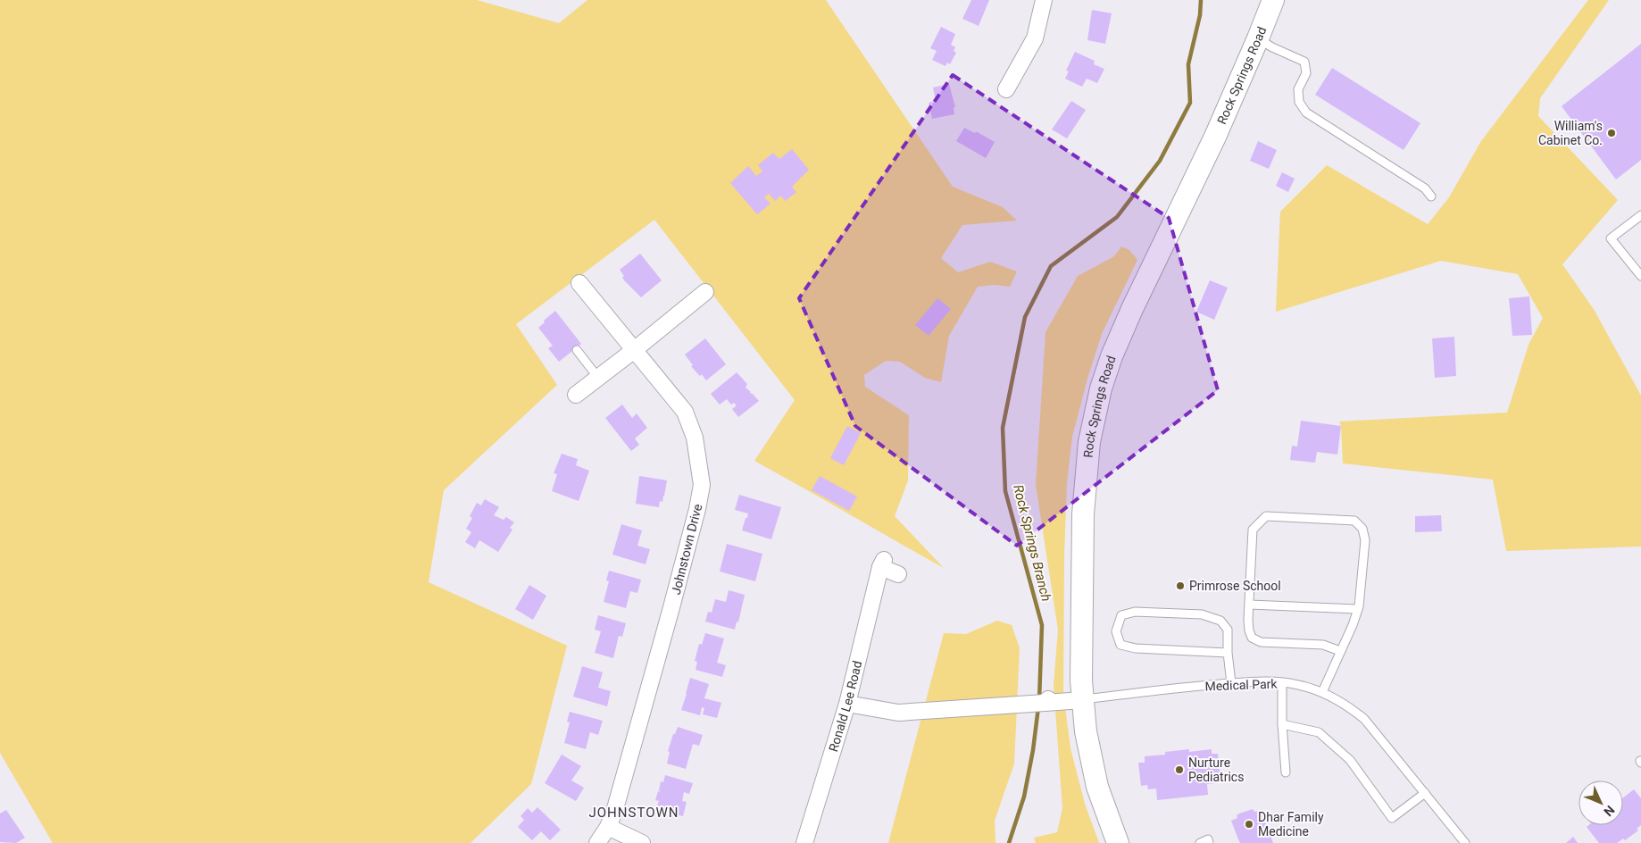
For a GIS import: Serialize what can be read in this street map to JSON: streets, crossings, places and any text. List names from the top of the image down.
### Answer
{
  "streets": {
    "street": ["Rock Springs Road", "Johnstown Drive", "Ronald Lee Road"],
    "lane": ["Medical Park"]
  },
  "crossings": [
    ["Rock Springs Road", "Medical Park"]
  ],
  "districts": ["JOHNSTOWN"],
  "water": ["Rock Springs Branch"],
  "places": [
    "William's Cabinet Co.",
    "Primrose School",
    "Nurture Pediatrics",
    "Dhar Family Medicine"
  ],
  "north": "bottom right"
}
